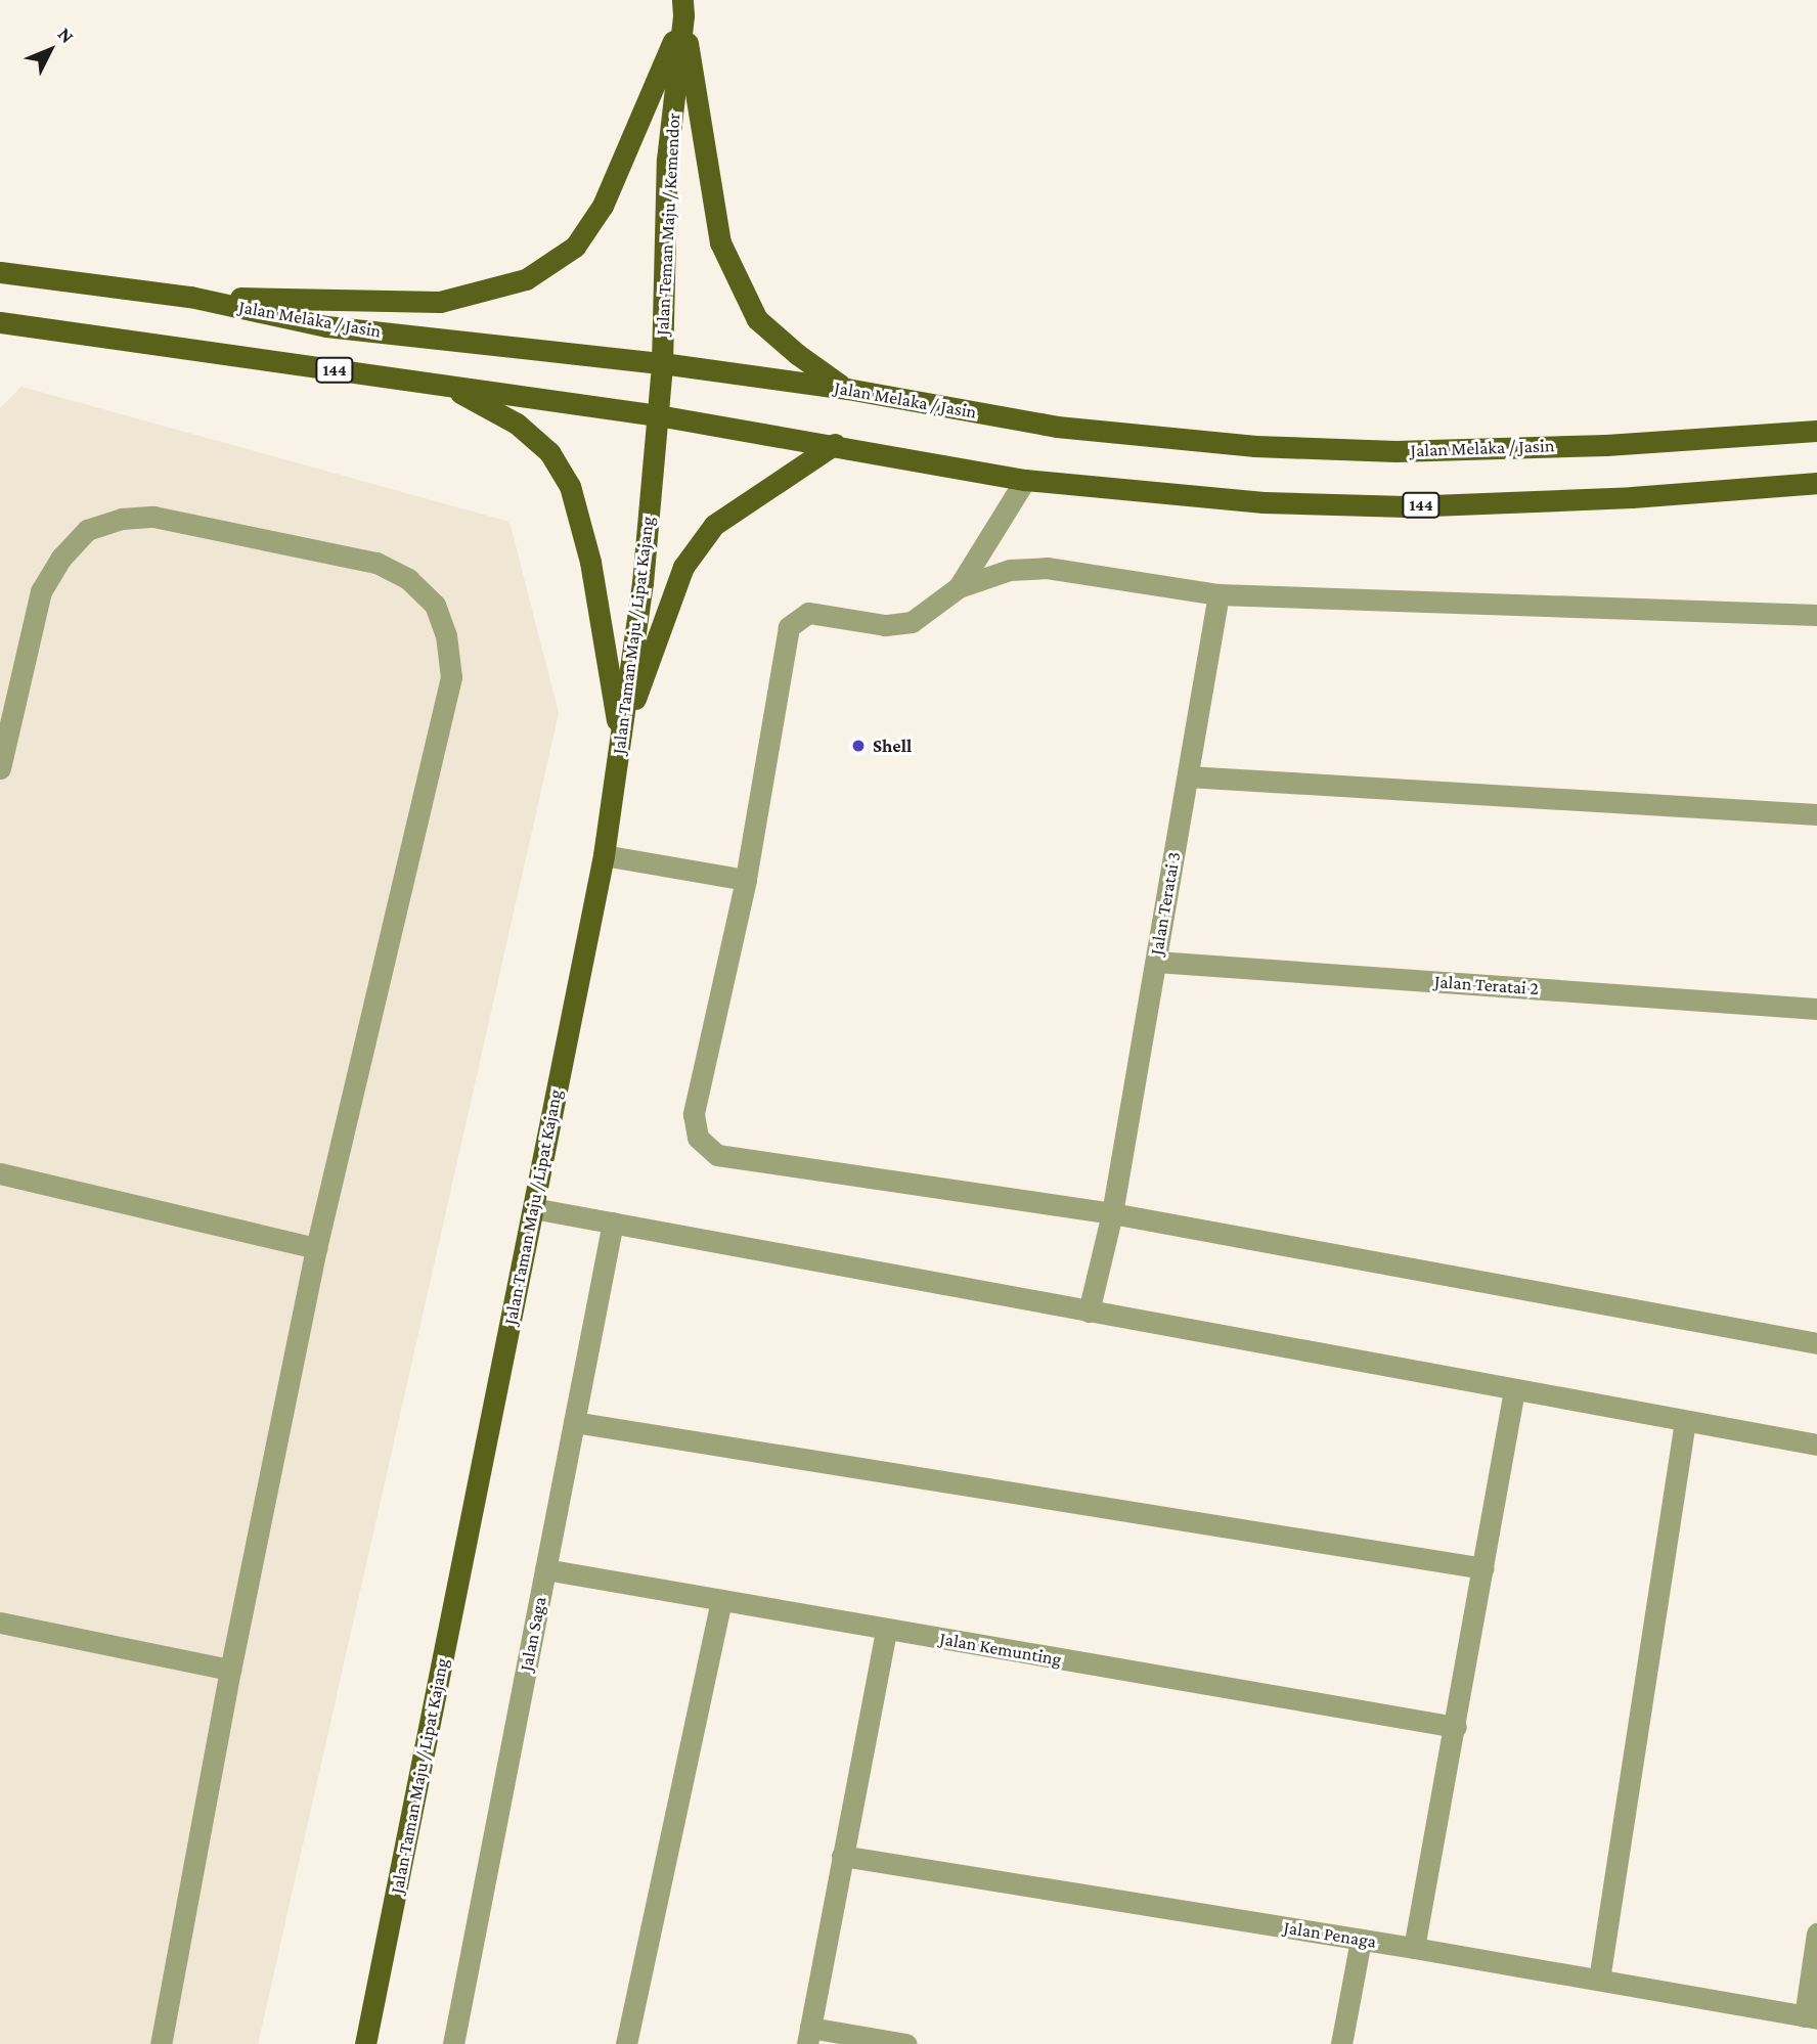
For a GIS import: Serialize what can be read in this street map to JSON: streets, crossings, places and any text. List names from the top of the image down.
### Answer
{
  "streets": {
    "main road": [
      "Jalan Teman Maju / Kemendor",
      "Jalan Melaka / Jasin",
      "144",
      "Jalan Taman Maju / Lipat Kajang"
    ],
    "street": [
      "Jalan Teratai 3",
      "Jalan Teratai 2",
      "Jalan Saga",
      "Jalan Kemunting",
      "Jalan Penaga"
    ]
  },
  "crossings": [
    ["Jalan Teman Maju / Kemendor", "Jalan Melaka / Jasin"],
    ["Jalan Teman Maju / Kemendor", "Jalan Taman Maju / Lipat Kajang"],
    ["Jalan Melaka / Jasin", "Jalan Taman Maju / Lipat Kajang"],
    ["144", "Jalan Taman Maju / Lipat Kajang"],
    ["Jalan Teratai 3", "Jalan Teratai 2"],
    ["Jalan Saga", "Jalan Kemunting"]
  ],
  "places": ["Shell"],
  "north": "top right"
}
